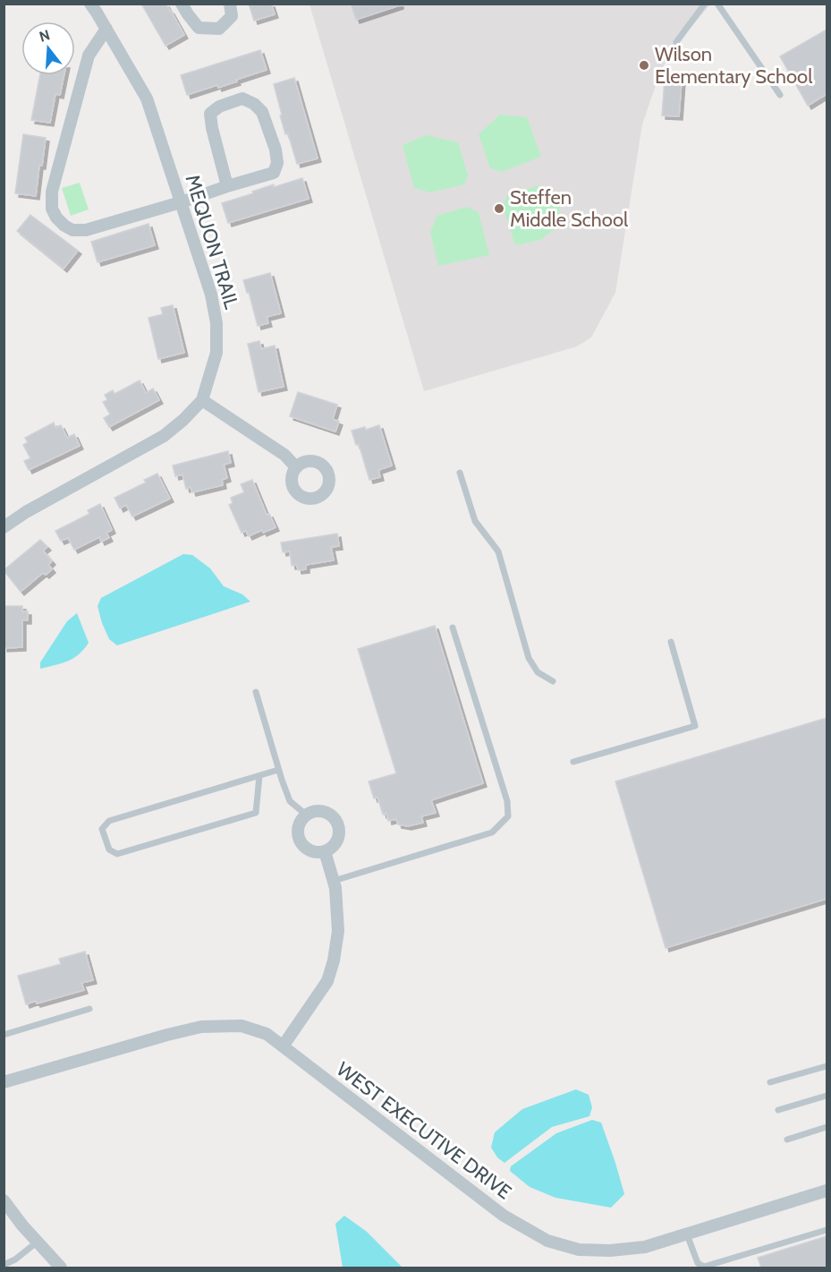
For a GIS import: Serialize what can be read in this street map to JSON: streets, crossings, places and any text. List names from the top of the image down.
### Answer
{
  "streets": {
    "street": ["MEQUON TRAIL", "WEST EXECUTIVE DRIVE"]
  },
  "places": ["Wilson Elementary School", "Steffen Middle School"],
  "north": "top"
}
